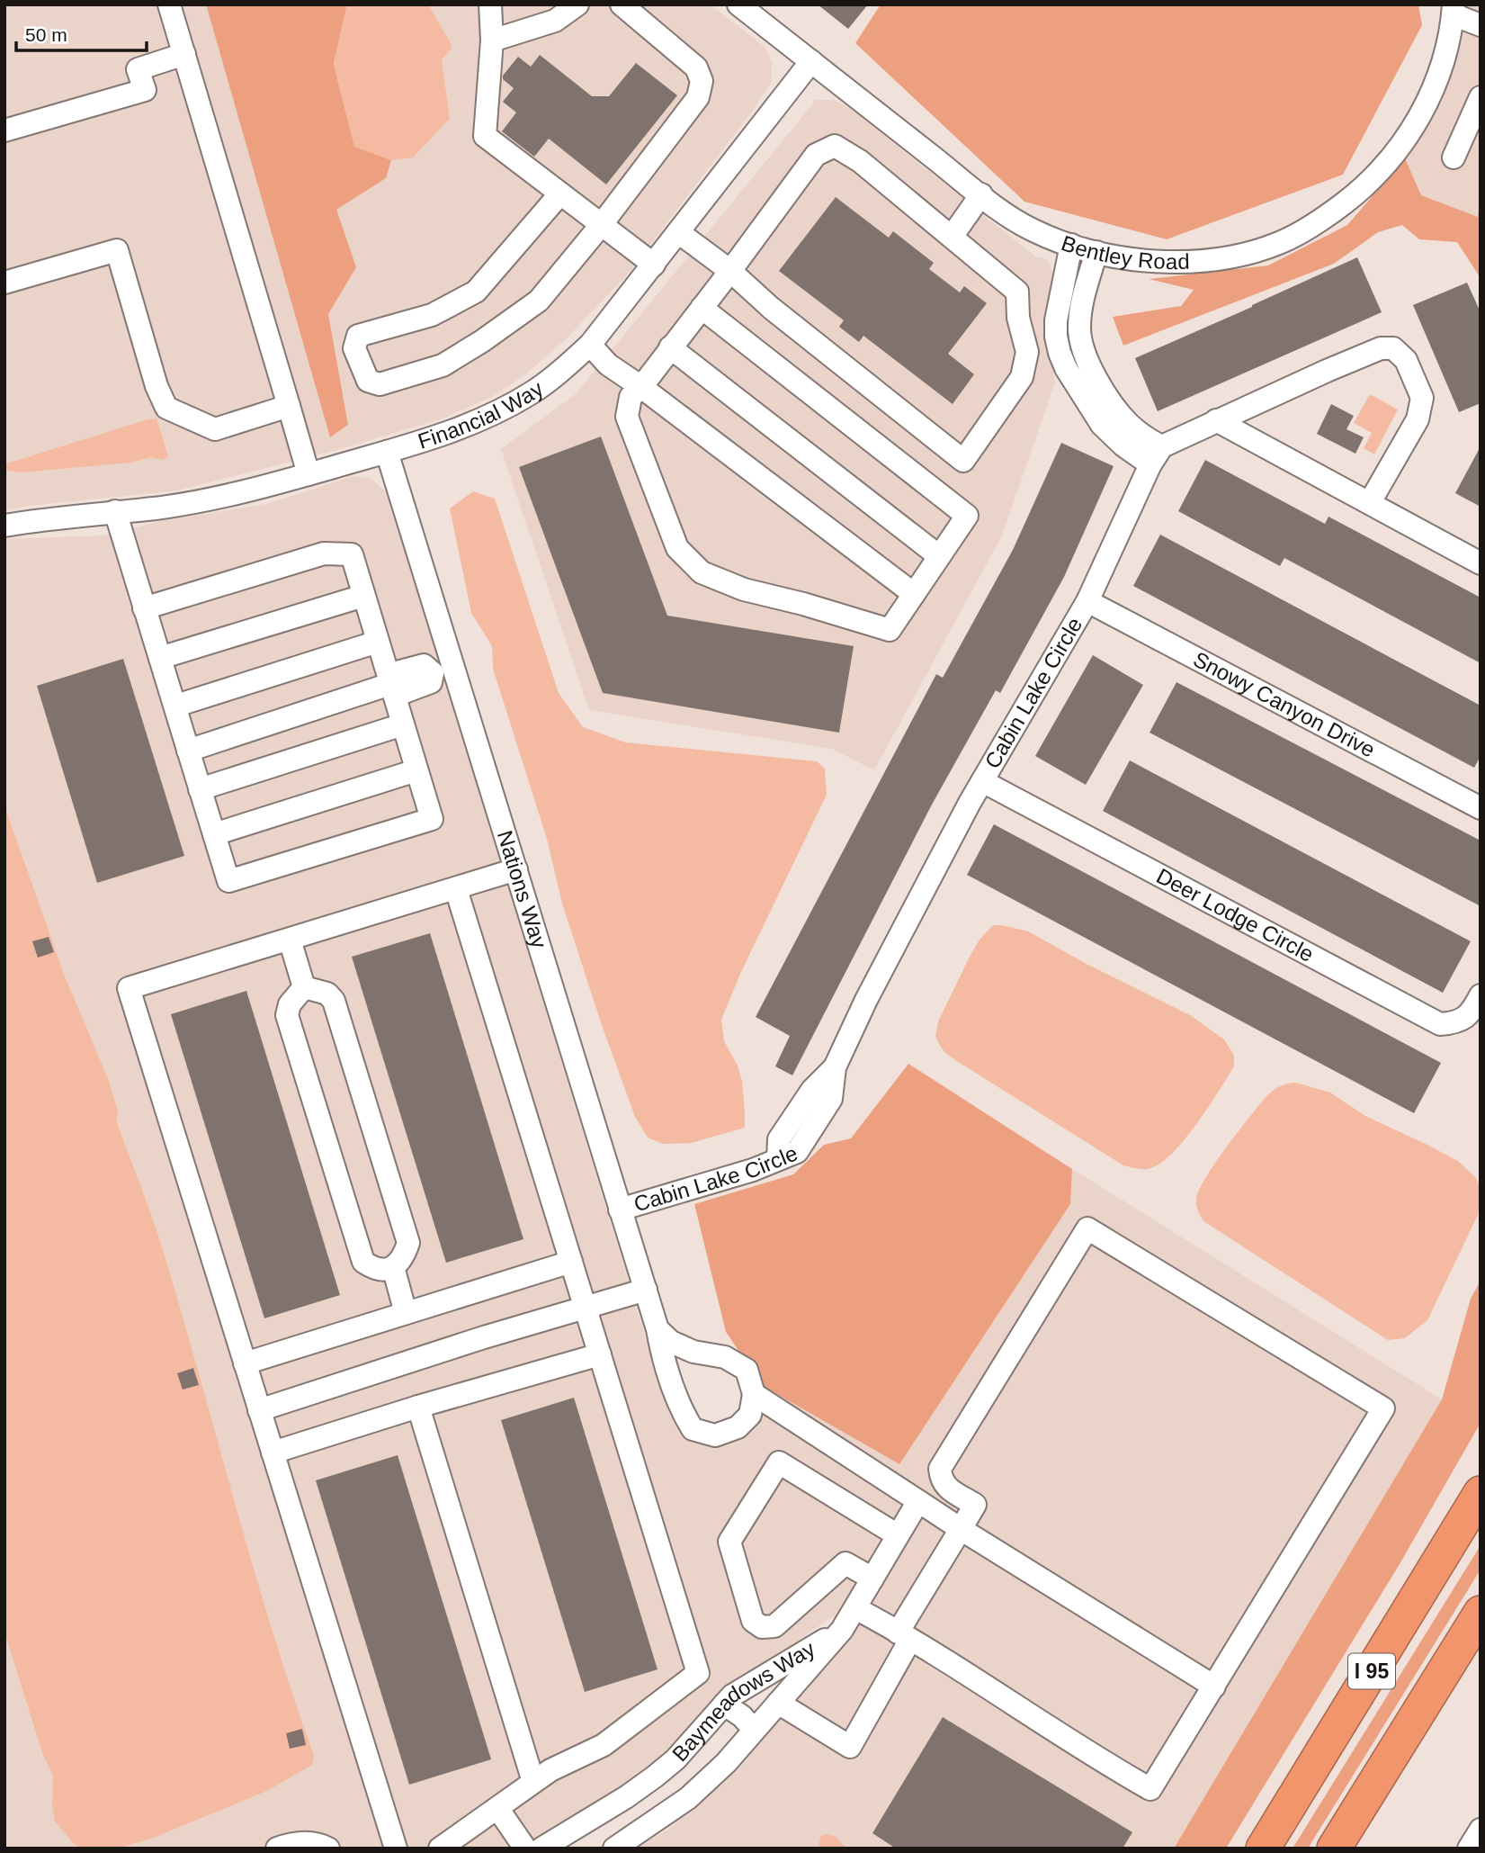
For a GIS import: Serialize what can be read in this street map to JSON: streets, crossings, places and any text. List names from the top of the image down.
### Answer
{
  "streets": {
    "highway": ["I 95"],
    "street": [
      "Bentley Road",
      "Financial Way",
      "Cabin Lake Circle",
      "Snowy Canyon Drive",
      "Nations Way",
      "Deer Lodge Circle",
      "Baymeadows Way"
    ]
  },
  "crossings": [
    ["Bentley Road", "Financial Way"],
    ["Financial Way", "Nations Way"],
    ["Cabin Lake Circle", "Snowy Canyon Drive"],
    ["Cabin Lake Circle", "Nations Way"],
    ["Cabin Lake Circle", "Deer Lodge Circle"]
  ],
  "scale_bar": "50 m"
}
